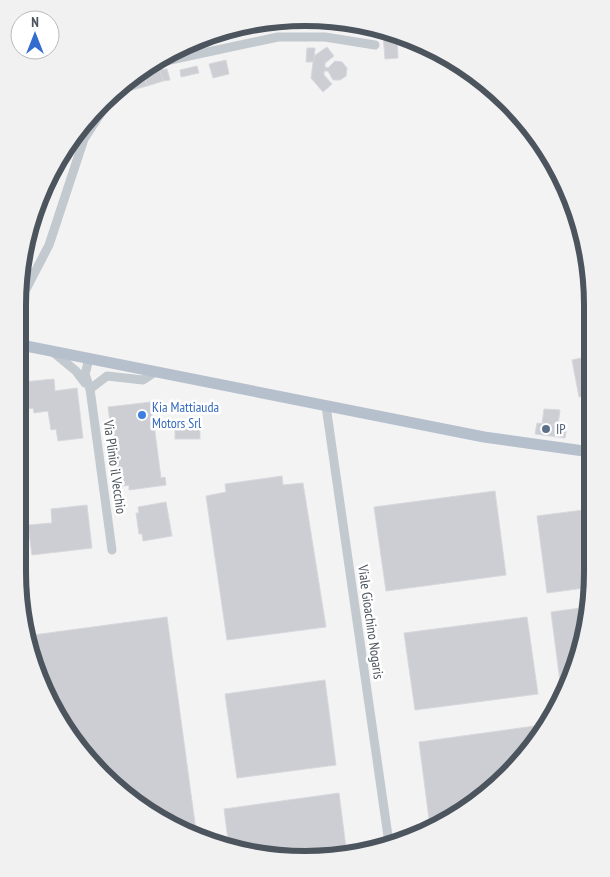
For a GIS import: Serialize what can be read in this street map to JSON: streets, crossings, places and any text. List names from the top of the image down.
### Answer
{
  "streets": {
    "street": ["Via Plinio il Vecchio", "Viale Gioachino Nogaris"]
  },
  "places": ["Kia Mattiauda Motors Srl", "IP"],
  "north": "top"
}
